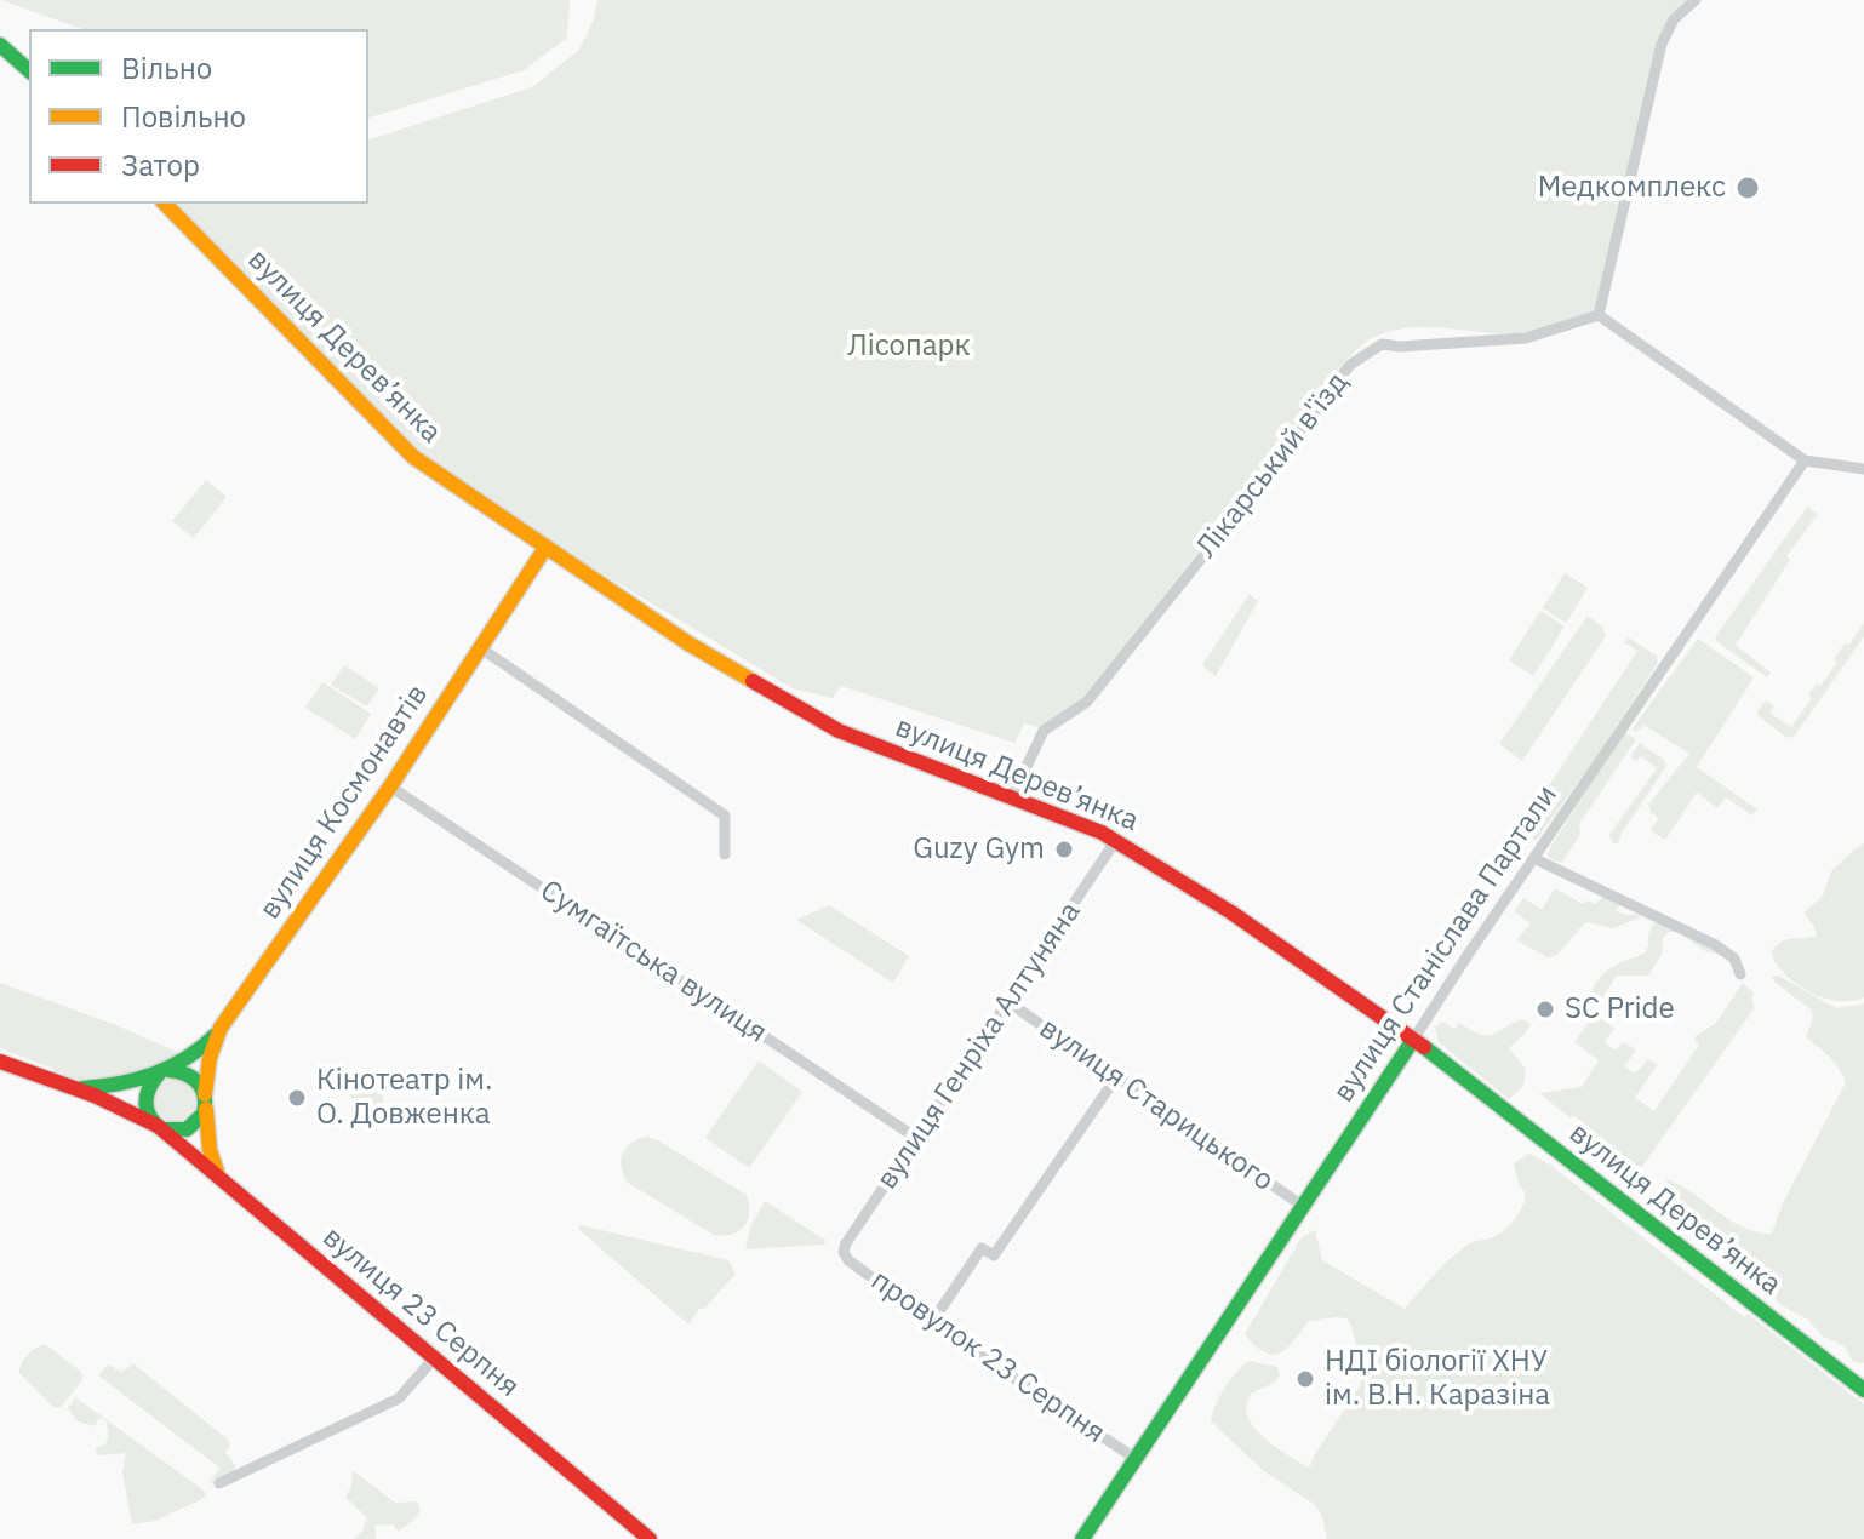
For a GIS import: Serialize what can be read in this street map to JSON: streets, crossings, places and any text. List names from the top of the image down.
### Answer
{
  "streets": {
    "street": [
      "вулиця Дерев’янка",
      "Лікарський в'їзд",
      "вулиця Космонавтів",
      "вулиця Станіслава Партали",
      "Сумгаїтська вулиця",
      "вулиця Генріха Алтуняна",
      "вулиця Старицького",
      "вулиця 23 Серпня",
      "провулок 23 Серпня"
    ]
  },
  "crossings": [
    ["вулиця Дерев’янка", "Лікарський в'їзд"],
    ["вулиця Дерев’янка", "вулиця Космонавтів"],
    ["вулиця Дерев’янка", "вулиця Станіслава Партали"],
    ["вулиця Дерев’янка", "вулиця Генріха Алтуняна"],
    ["вулиця Космонавтів", "Сумгаїтська вулиця"],
    ["вулиця Космонавтів", "вулиця 23 Серпня"],
    ["вулиця Станіслава Партали", "вулиця Старицького"],
    ["вулиця Станіслава Партали", "провулок 23 Серпня"],
    ["Сумгаїтська вулиця", "вулиця Генріха Алтуняна"],
    ["вулиця Генріха Алтуняна", "вулиця Старицького"],
    ["вулиця Генріха Алтуняна", "провулок 23 Серпня"]
  ],
  "parks": ["Лісопарк"],
  "places": [
    "Медкомплекс",
    "Guzy Gym",
    "SC Pride",
    "Кінотеатр ім. О. Довженка",
    "НДІ біології ХНУ ім. В.Н. Каразіна"
  ],
  "legend": ["Вільно", "Повільно", "Затор"]
}
